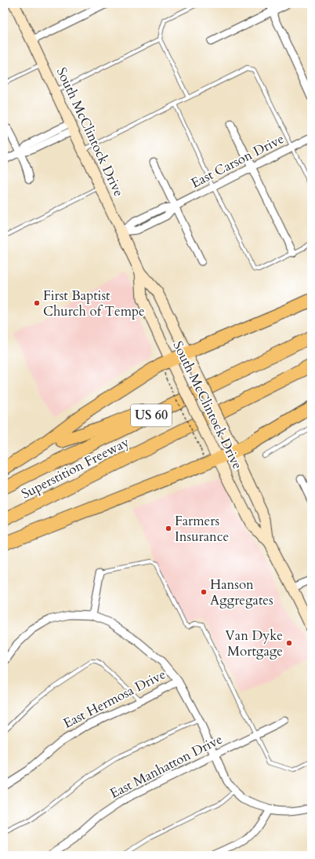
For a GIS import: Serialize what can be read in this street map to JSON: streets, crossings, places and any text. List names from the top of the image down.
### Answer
{
  "streets": {
    "highway": ["US 60", "Superstition Freeway"],
    "main road": ["South McClintock Drive"],
    "street": ["East Carson Drive", "East Hermosa Drive", "East Manhatton Drive"]
  },
  "crossings": [
    ["South McClintock Drive", "East Carson Drive"]
  ],
  "places": [
    "First Baptist Church of Tempe",
    "Farmers Insurance",
    "Hanson Aggregates",
    "Van Dyke Mortgage"
  ]
}
